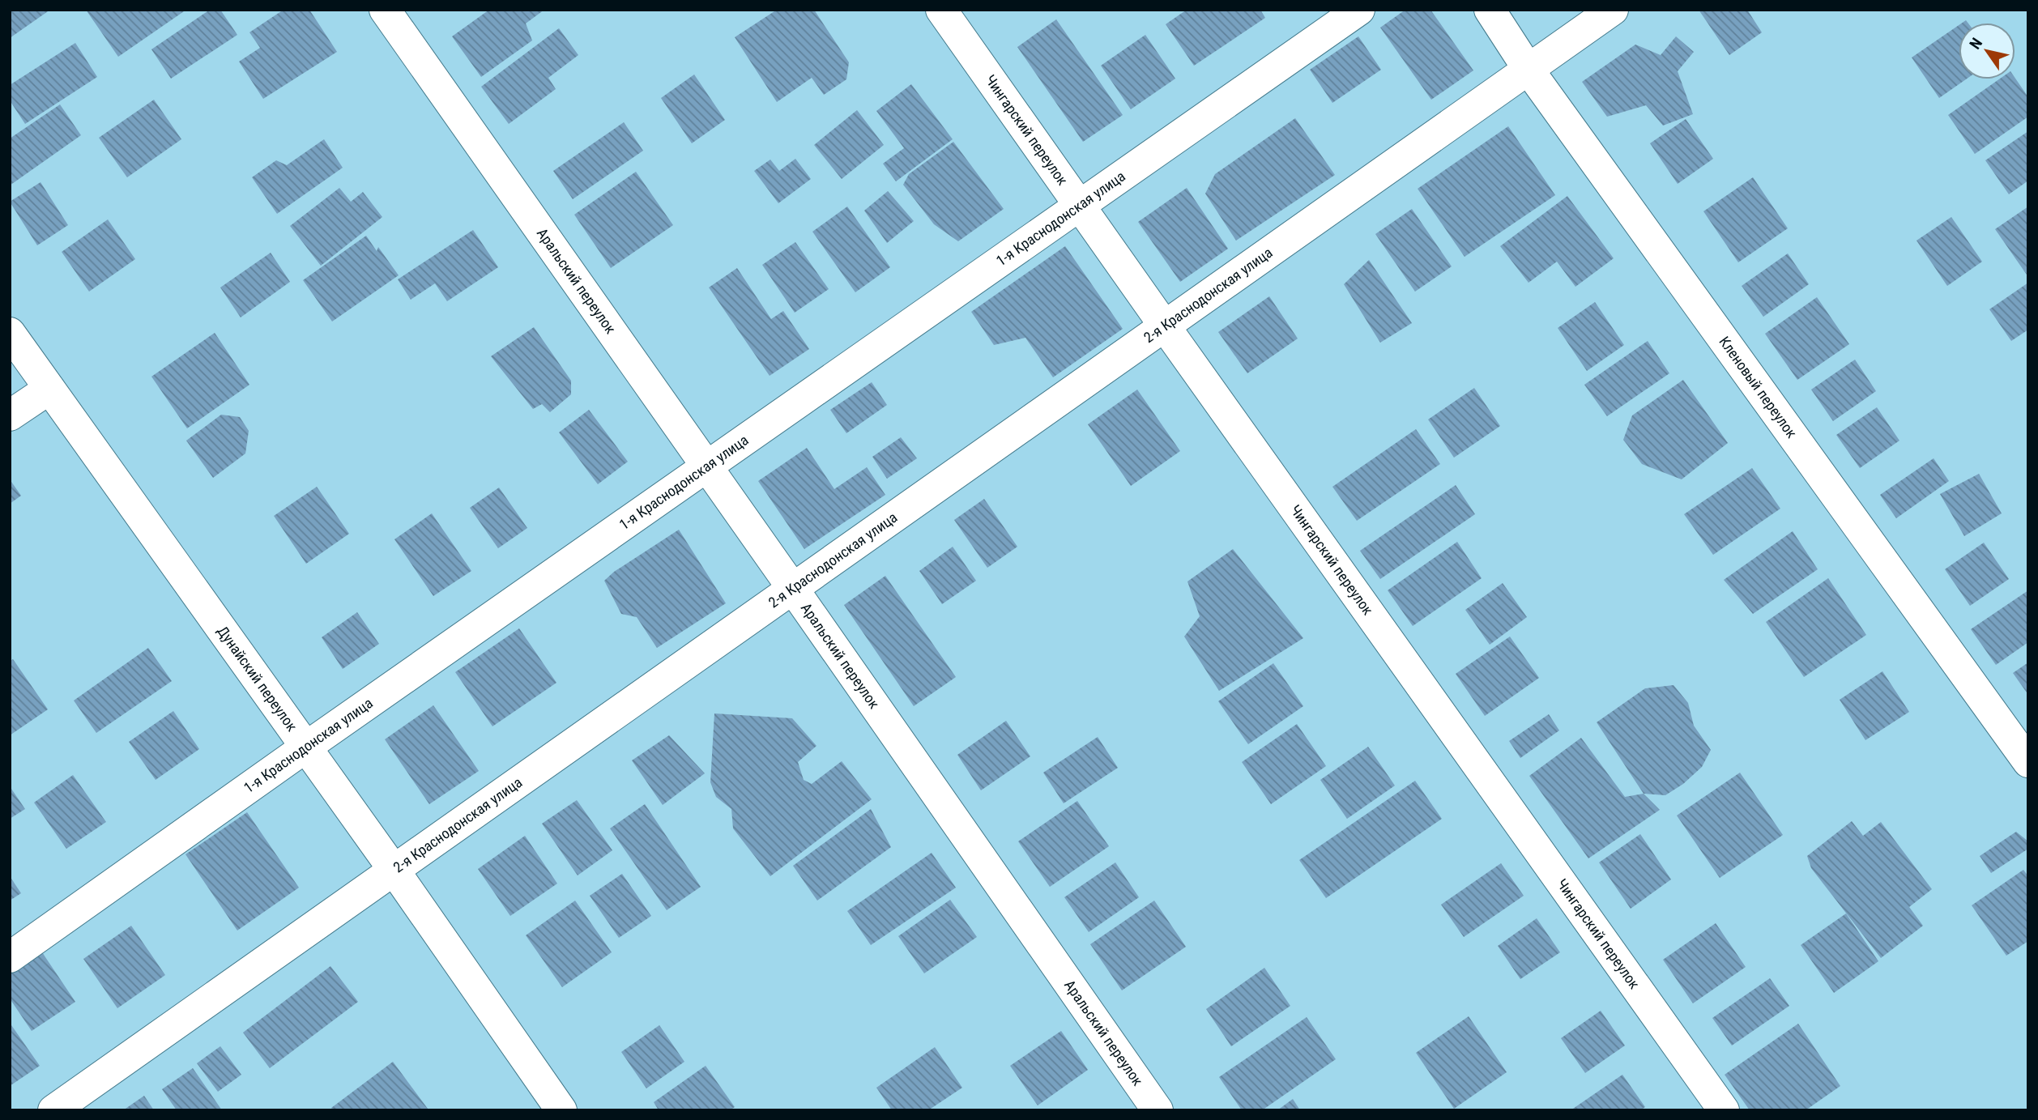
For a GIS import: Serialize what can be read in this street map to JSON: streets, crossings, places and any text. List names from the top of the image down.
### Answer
{
  "streets": {
    "street": [
      "Чингарский переулок",
      "1-я Краснодонская улица",
      "Аральский переулок",
      "2-я Краснодонская улица",
      "Кленовый переулок",
      "Дунайский переулок"
    ]
  },
  "crossings": [
    ["Чингарский переулок", "1-я Краснодонская улица"],
    ["Чингарский переулок", "2-я Краснодонская улица"],
    ["1-я Краснодонская улица", "Аральский переулок"],
    ["1-я Краснодонская улица", "Дунайский переулок"],
    ["Аральский переулок", "2-я Краснодонская улица"],
    ["2-я Краснодонская улица", "Кленовый переулок"],
    ["2-я Краснодонская улица", "Дунайский переулок"]
  ],
  "north": "top left"
}
